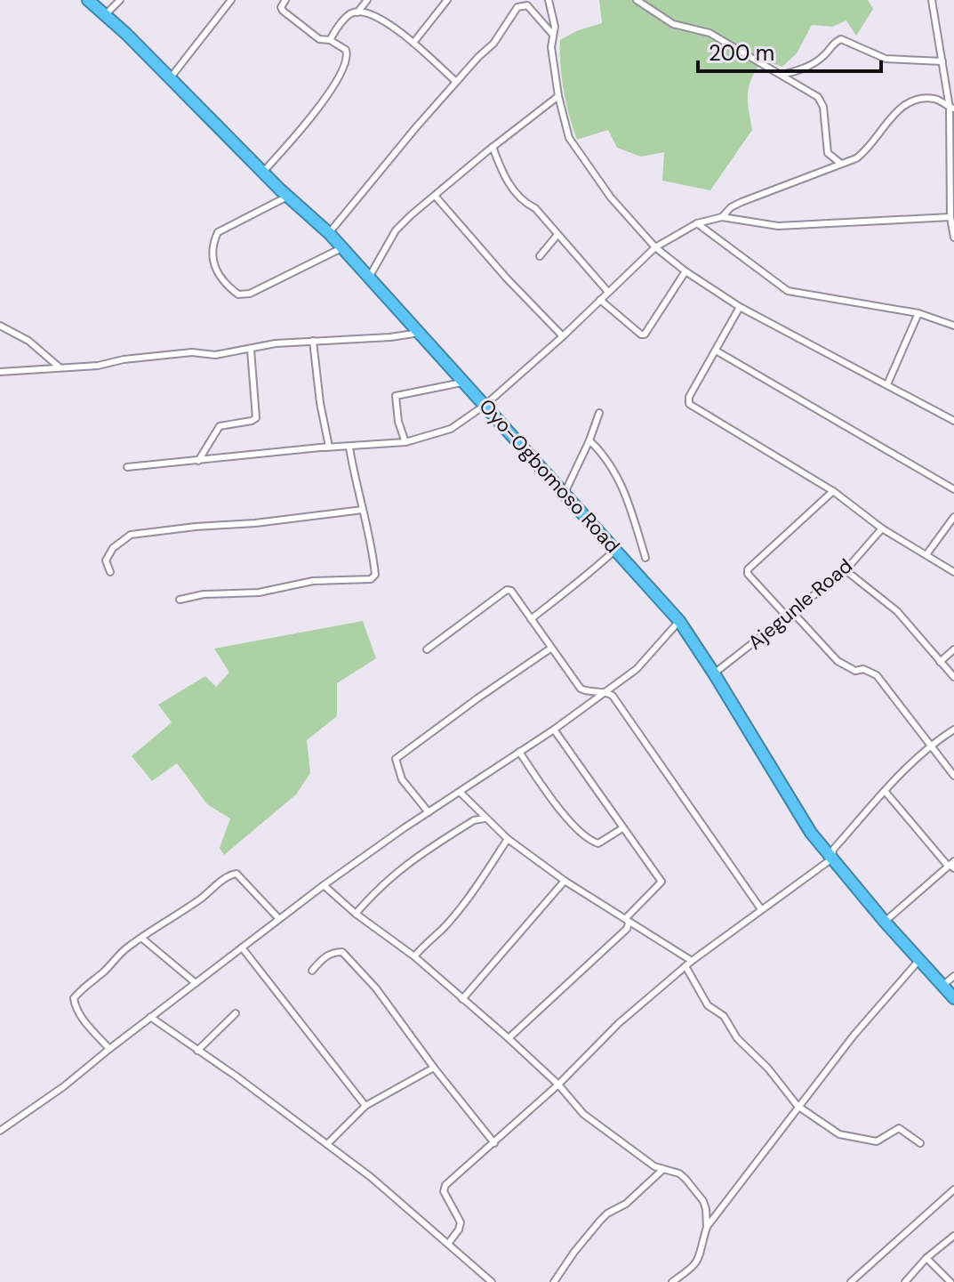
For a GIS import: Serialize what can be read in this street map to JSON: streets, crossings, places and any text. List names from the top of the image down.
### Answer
{
  "streets": {
    "highway": ["Oyo-Ogbomoso Road"],
    "street": ["Ajegunle Road"]
  },
  "crossings": [
    ["Oyo-Ogbomoso Road", "Ajegunle Road"]
  ],
  "scale_bar": "200 m"
}
